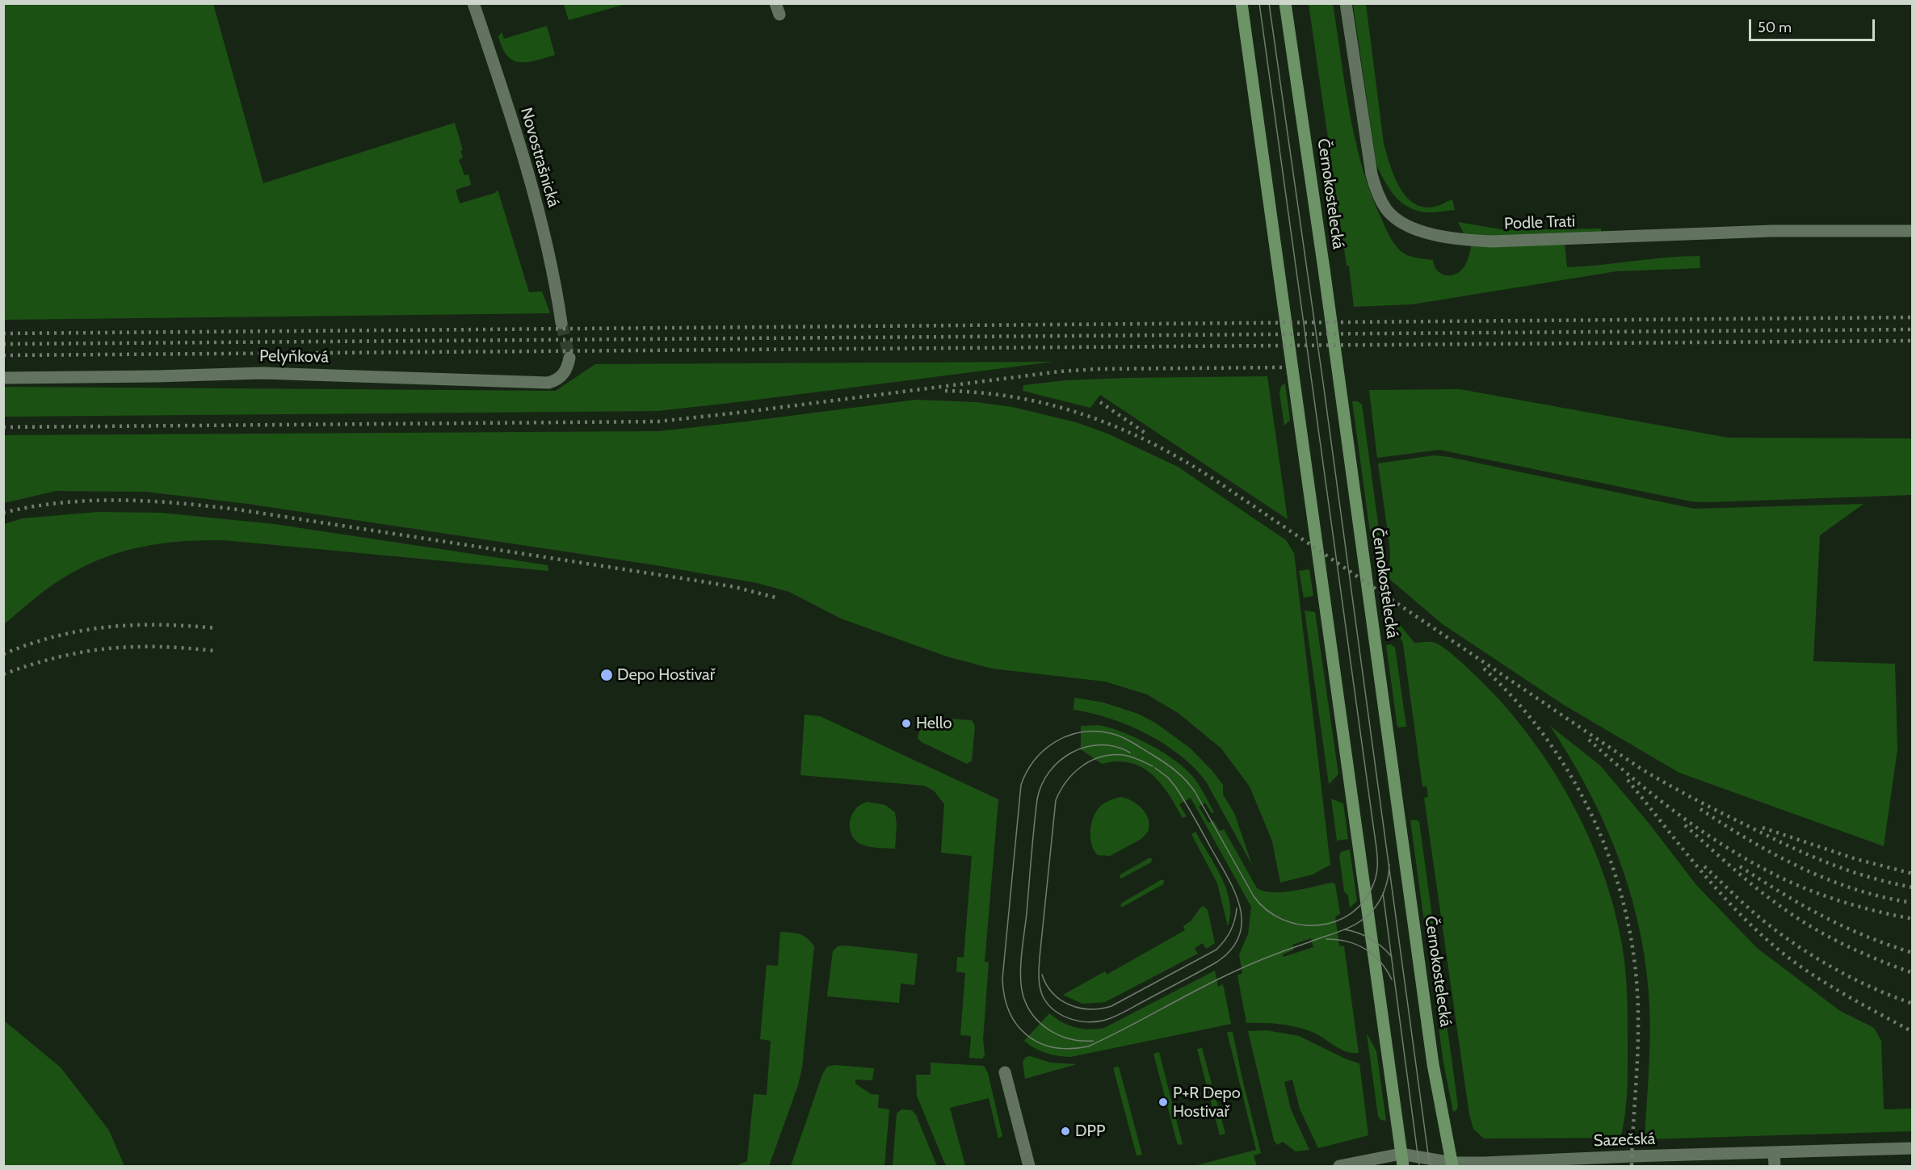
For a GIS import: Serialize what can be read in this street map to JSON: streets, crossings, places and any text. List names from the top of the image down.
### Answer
{
  "streets": {
    "main road": ["Černokostelecká"],
    "street": [
      "Novostrašnická",
      "Podle Trati",
      "Pelyňková",
      "Sazečská"
    ]
  },
  "crossings": [
    ["Černokostelecká", "Sazečská"]
  ],
  "places": [
    "Depo Hostivař",
    "Hello",
    "P+R Depo Hostivař",
    "DPP"
  ],
  "scale_bar": "50 m"
}
